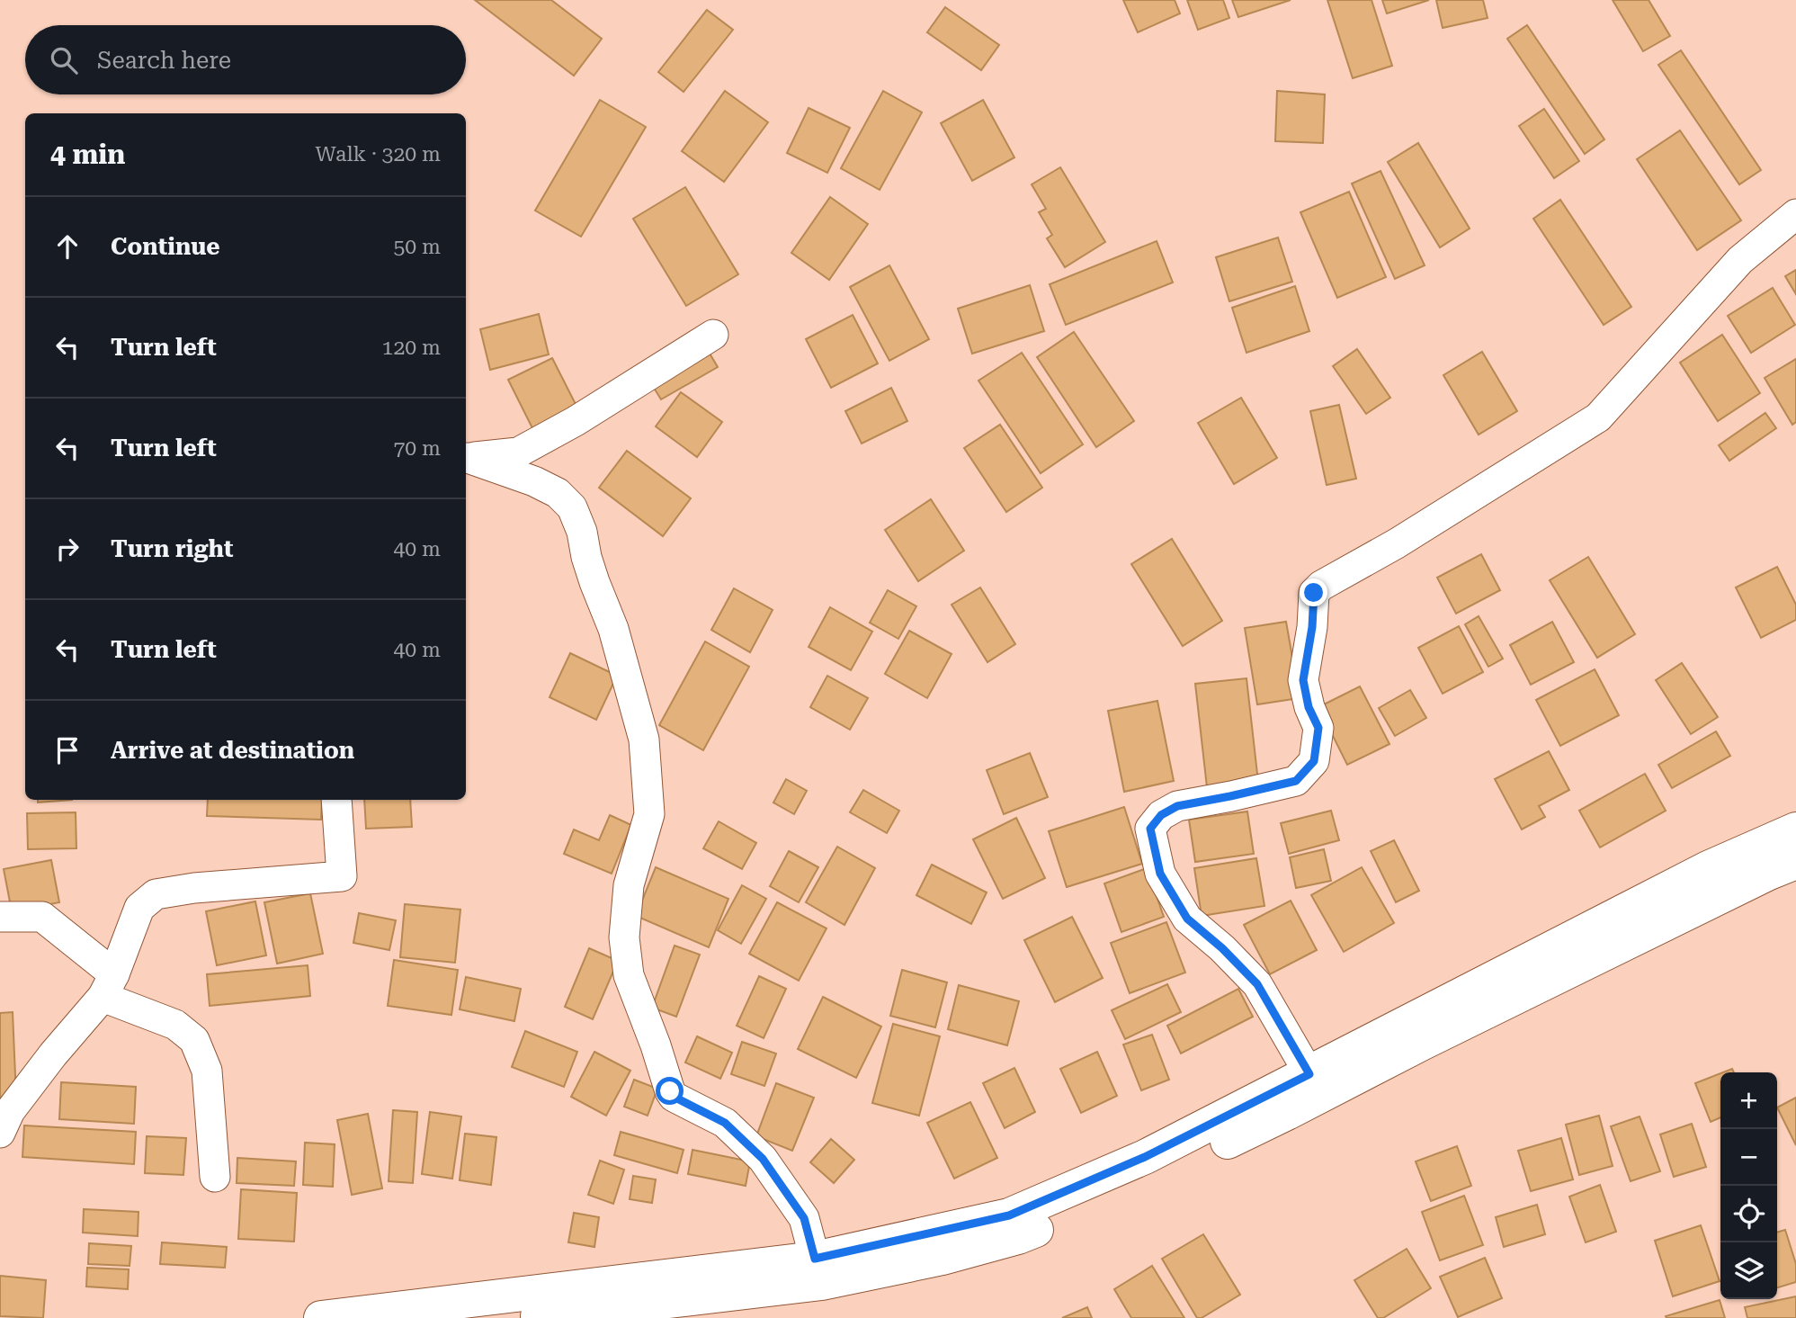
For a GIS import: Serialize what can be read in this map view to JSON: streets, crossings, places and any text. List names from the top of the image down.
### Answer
{
  "page": {
    "search": "Search here",
    "heading": ["4 min", "Walk · 320 m"],
    "list": [
      ["Continue", "50 m"],
      ["Turn left", "120 m"],
      ["Turn left", "70 m"],
      ["Turn right", "40 m"],
      ["Turn left", "40 m"],
      "Arrive at destination"
    ],
    "map_buttons": ["+", "−"]
  }
}
